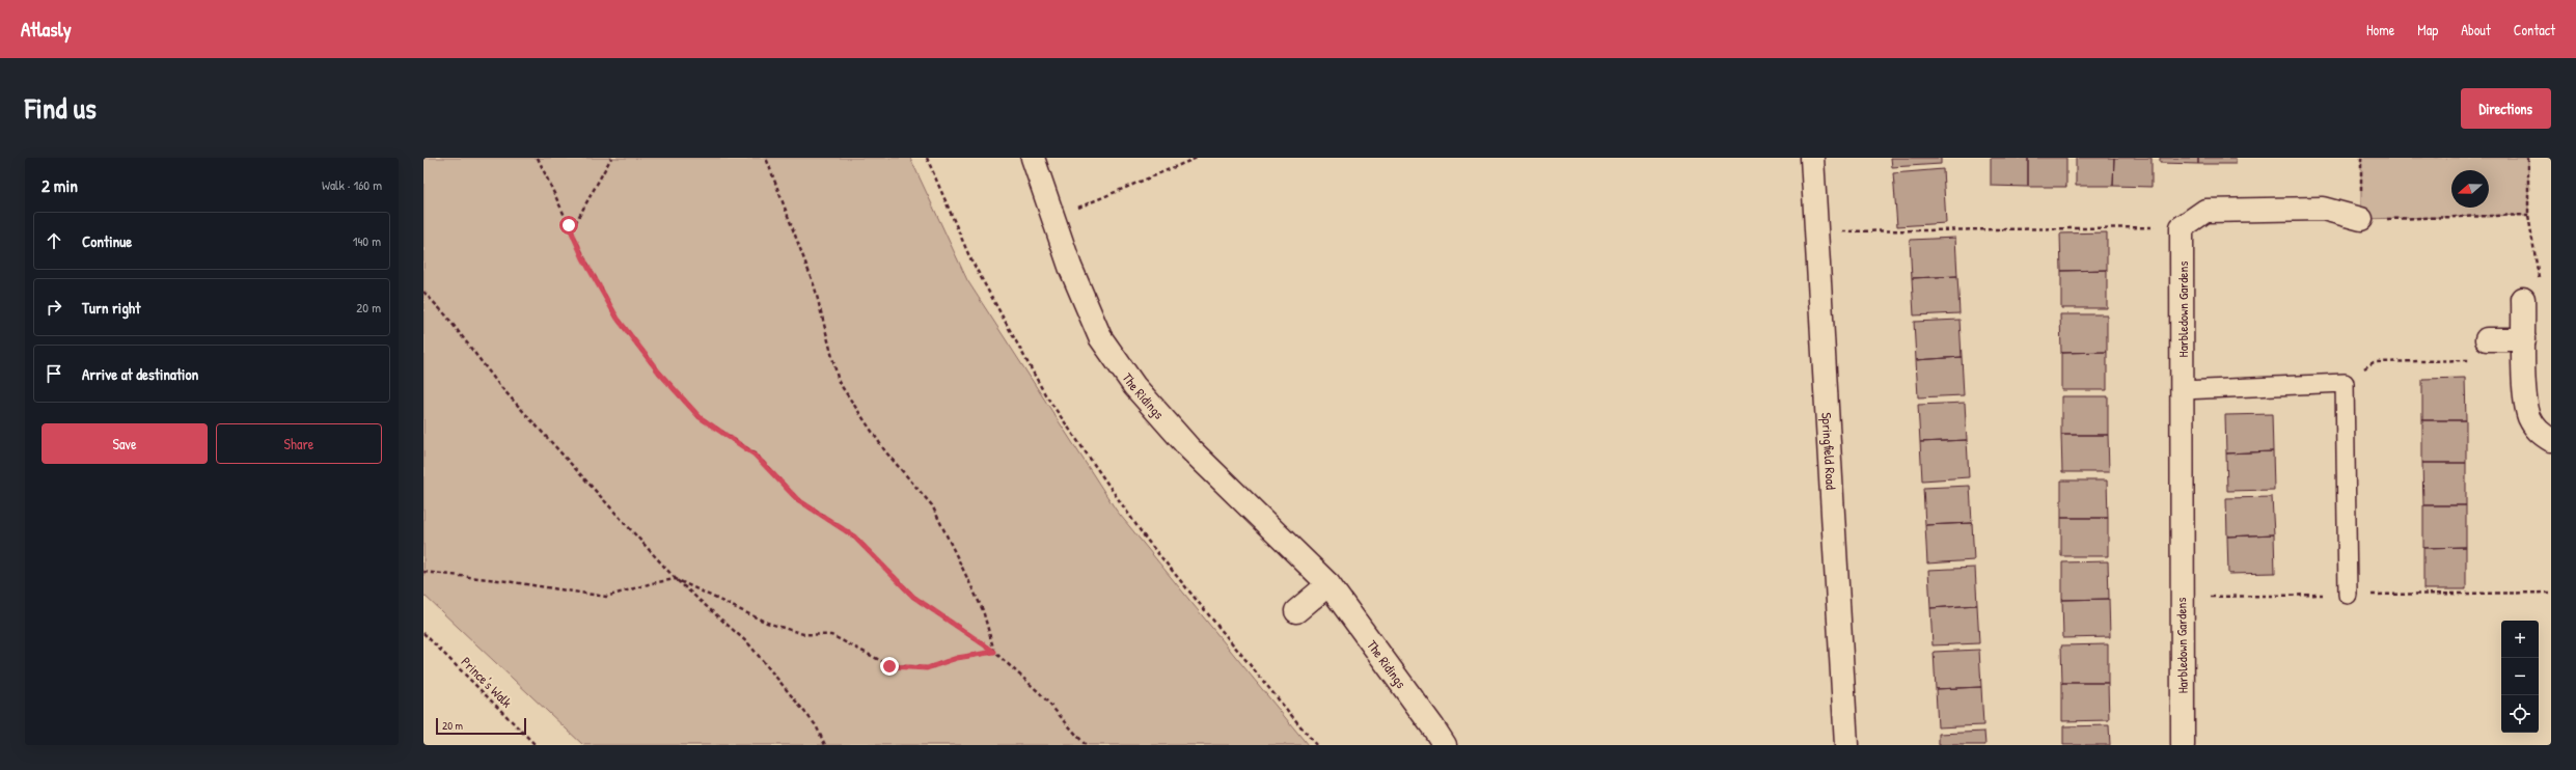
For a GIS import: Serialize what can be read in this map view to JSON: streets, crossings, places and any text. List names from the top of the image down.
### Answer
{
  "streets": {
    "street": ["Harbledown Gardens", "The Ridings", "Springfield Road"],
    "path": ["Prince's Walk"]
  },
  "scale_bar": "20 m",
  "north": "left",
  "page": {
    "header": "Atlasly",
    "nav": [
      "Home",
      "Map",
      "About",
      "Contact"
    ],
    "title": "Find us",
    "buttons": [
      "Directions",
      ["Save", "Share"]
    ],
    "heading": ["2 min", "Walk · 160 m"],
    "list": [
      ["Continue", "140 m"],
      ["Turn right", "20 m"],
      "Arrive at destination"
    ],
    "map_buttons": ["+", "−"],
    "scale": "20 m"
  }
}
